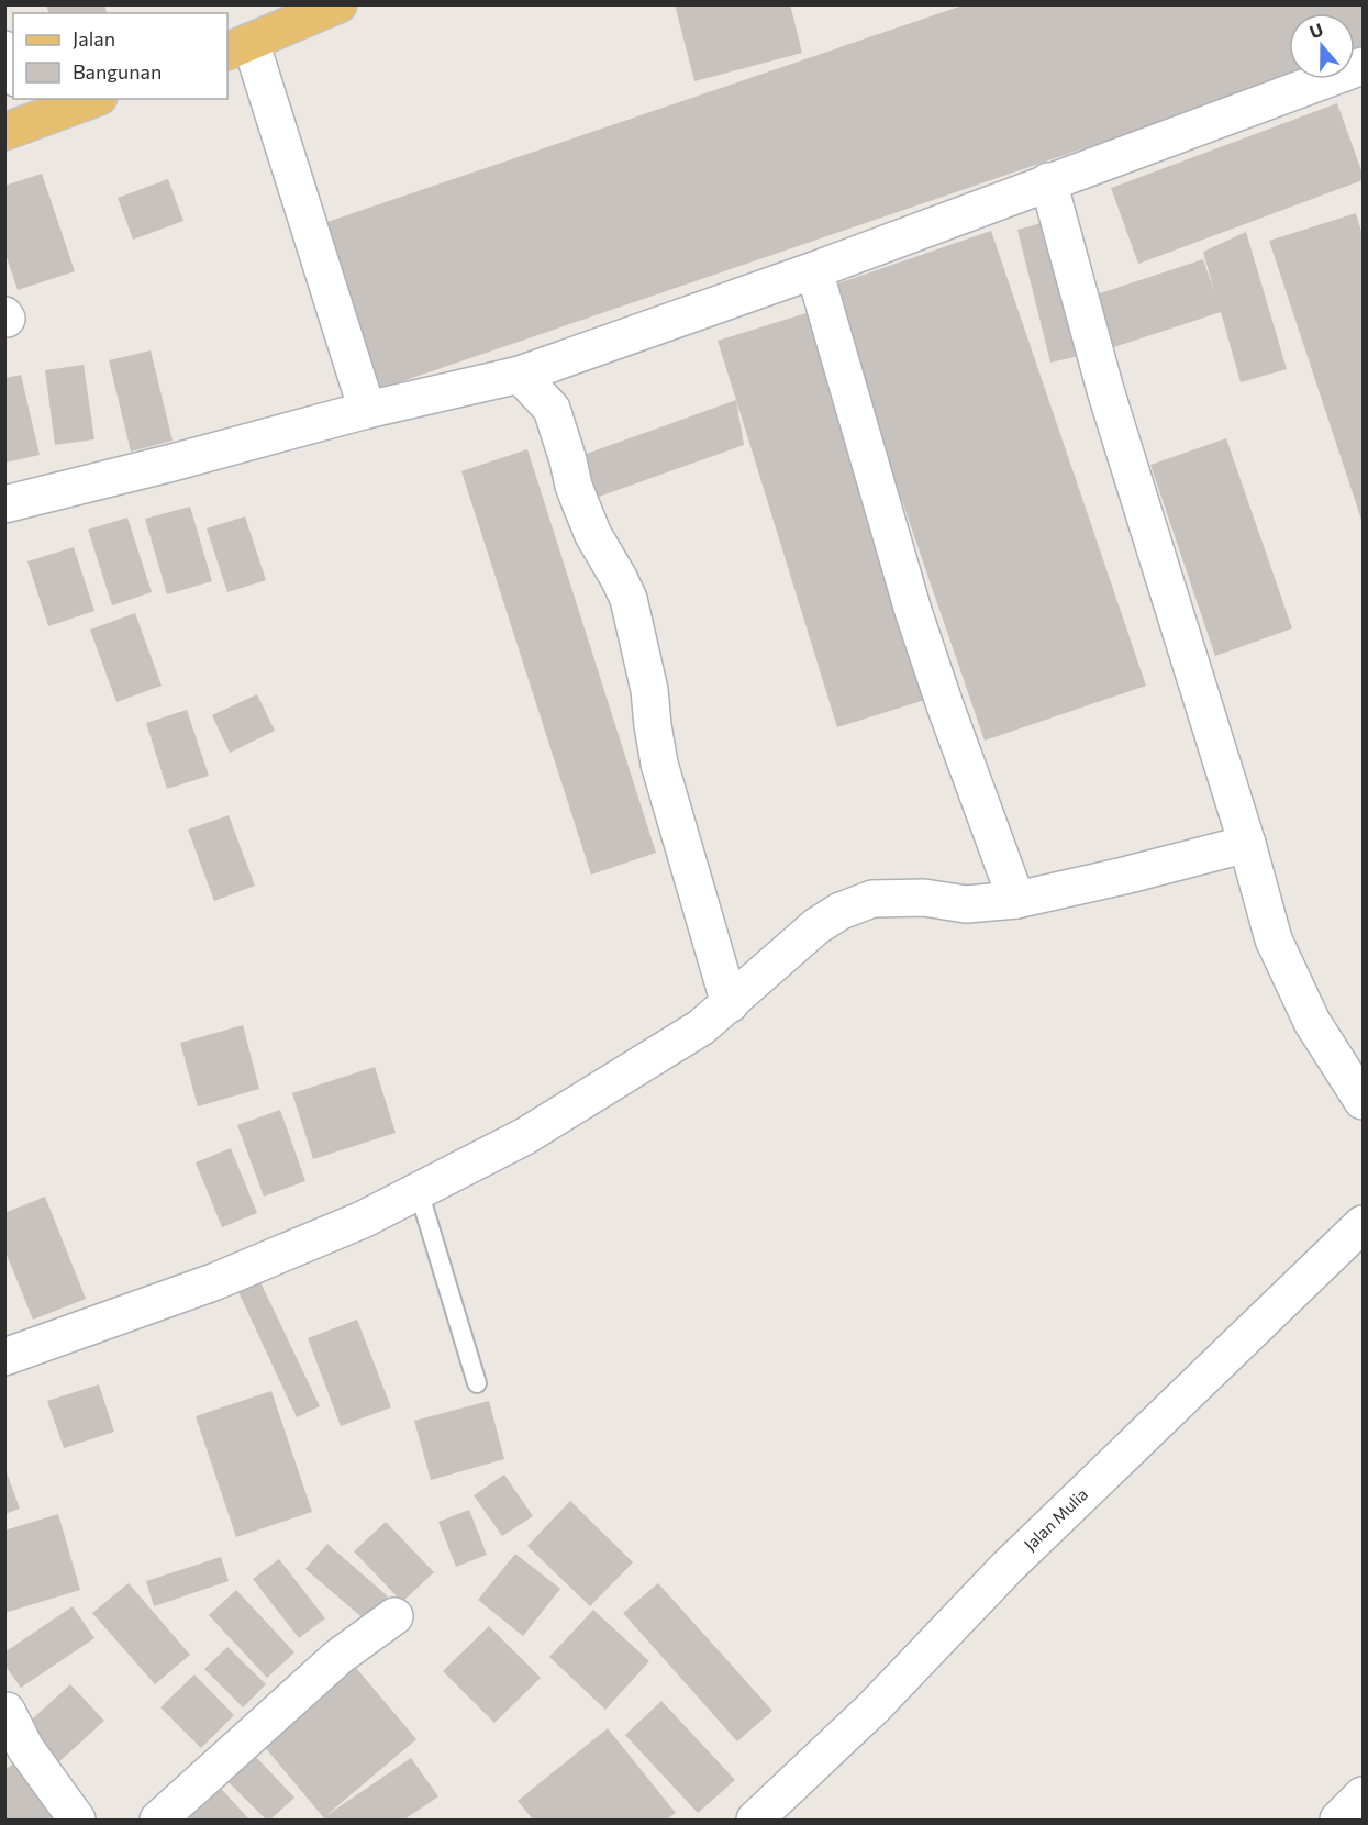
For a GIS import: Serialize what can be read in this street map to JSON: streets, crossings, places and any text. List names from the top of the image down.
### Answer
{
  "streets": {
    "street": ["Jalan Mulia"]
  },
  "legend": ["Jalan", "Bangunan"],
  "north": "top"
}
